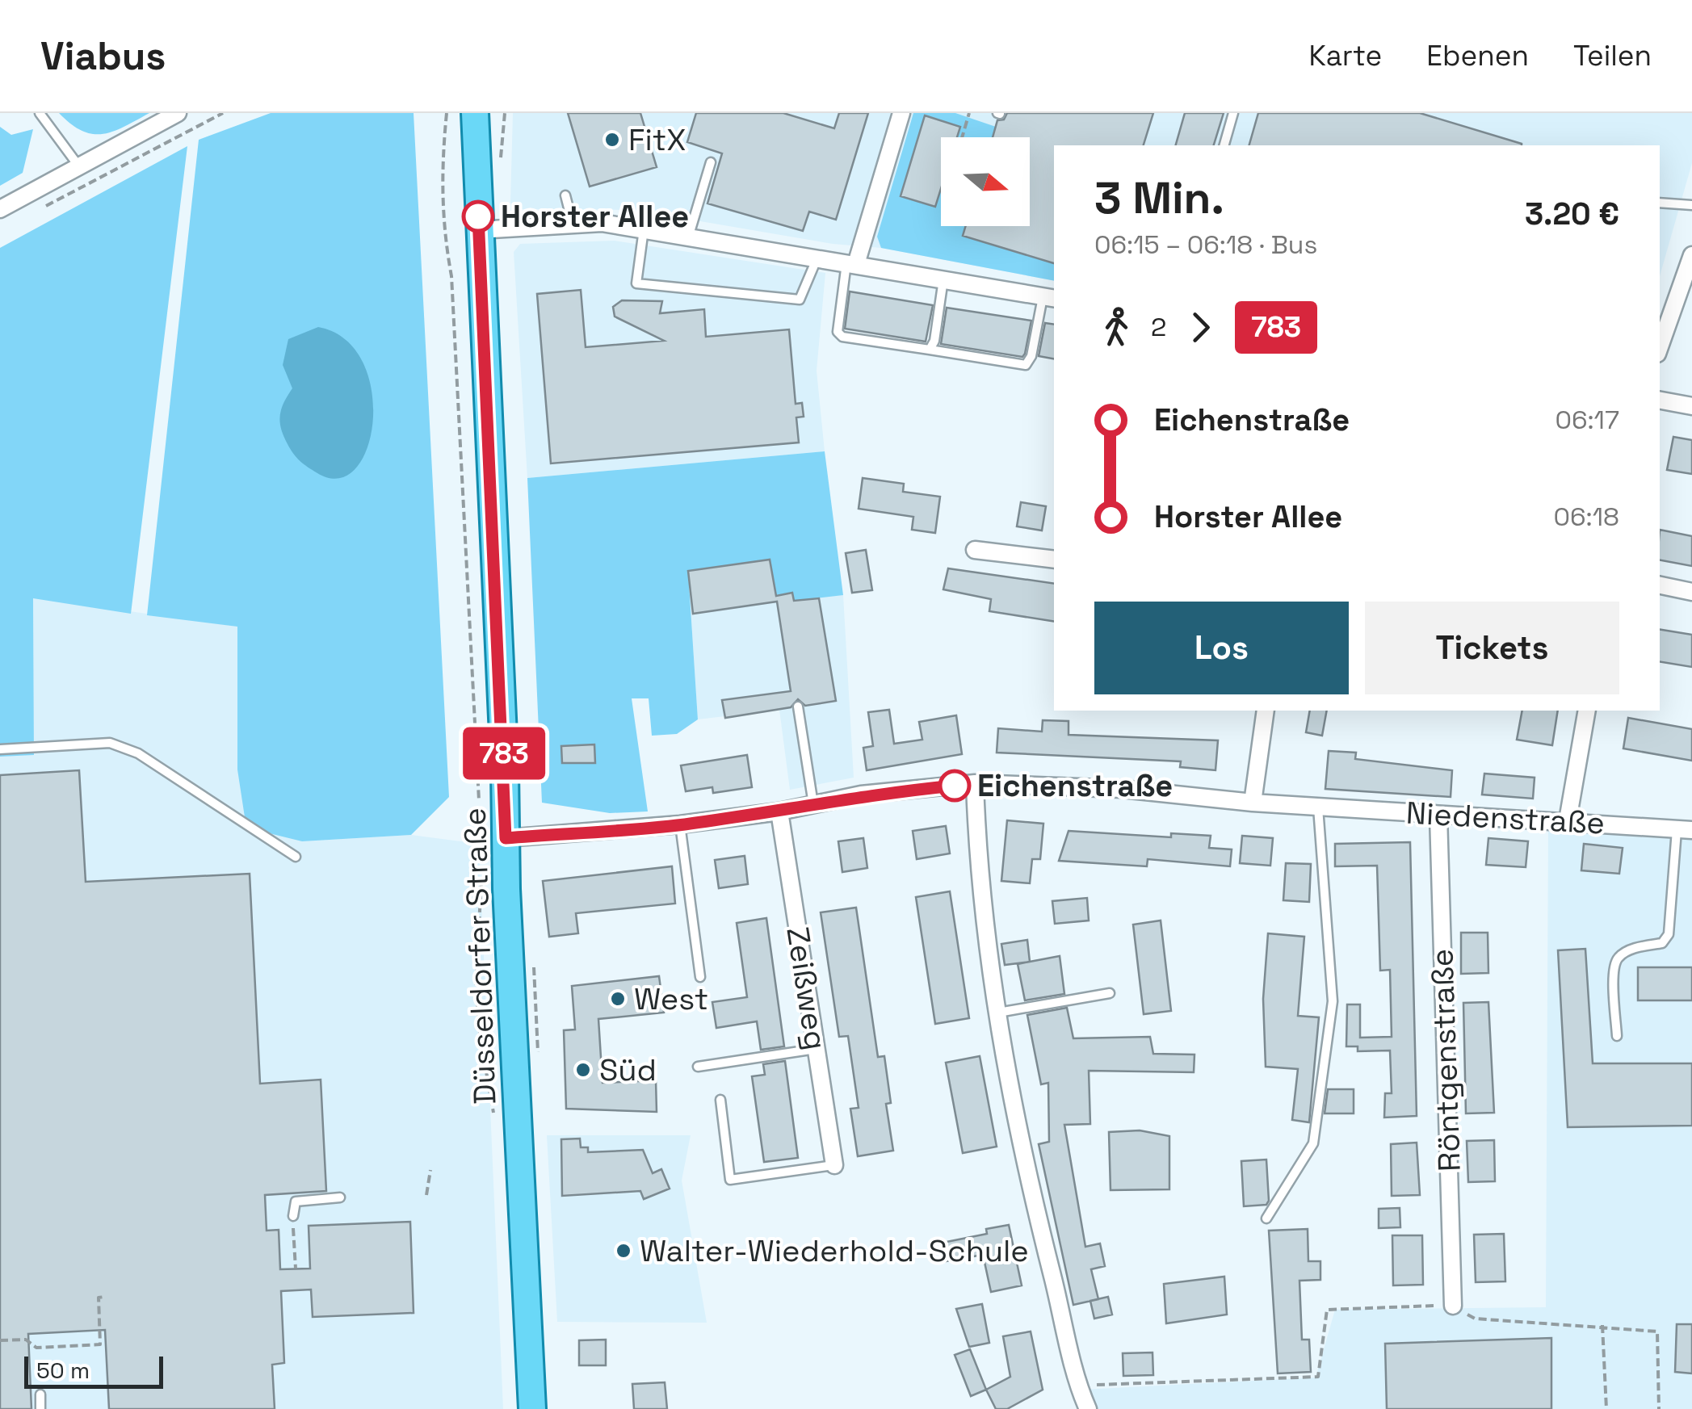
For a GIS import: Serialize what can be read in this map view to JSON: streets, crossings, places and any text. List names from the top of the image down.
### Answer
{
  "streets": {
    "main road": ["Düsseldorfer Straße"],
    "street": ["Niedenstraße", "Zeißweg", "Röntgenstraße"]
  },
  "crossings": [
    ["Niedenstraße", "Düsseldorfer Straße"],
    ["Niedenstraße", "Zeißweg"],
    ["Niedenstraße", "Röntgenstraße"]
  ],
  "places": [
    "FitX",
    "Horster Allee",
    "Eichenstraße",
    "West",
    "Süd",
    "Walter-Wiederhold-Schule"
  ],
  "lines": ["bus line 783"],
  "scale_bar": "50 m",
  "north": "right",
  "page": {
    "header": "Viabus",
    "nav": ["Karte", "Ebenen", "Teilen"],
    "on_map": "783",
    "heading": ["3 Min.", "06:15 – 06:18 · Bus", "3.20 €"],
    "legs": ["2", "783"],
    "list": [
      {
        "name": "Eichenstraße",
        "value": "06:17"
      },
      {
        "name": "Horster Allee",
        "value": "06:18"
      }
    ],
    "buttons": ["Los", "Tickets"],
    "scale": "50 m"
  }
}
